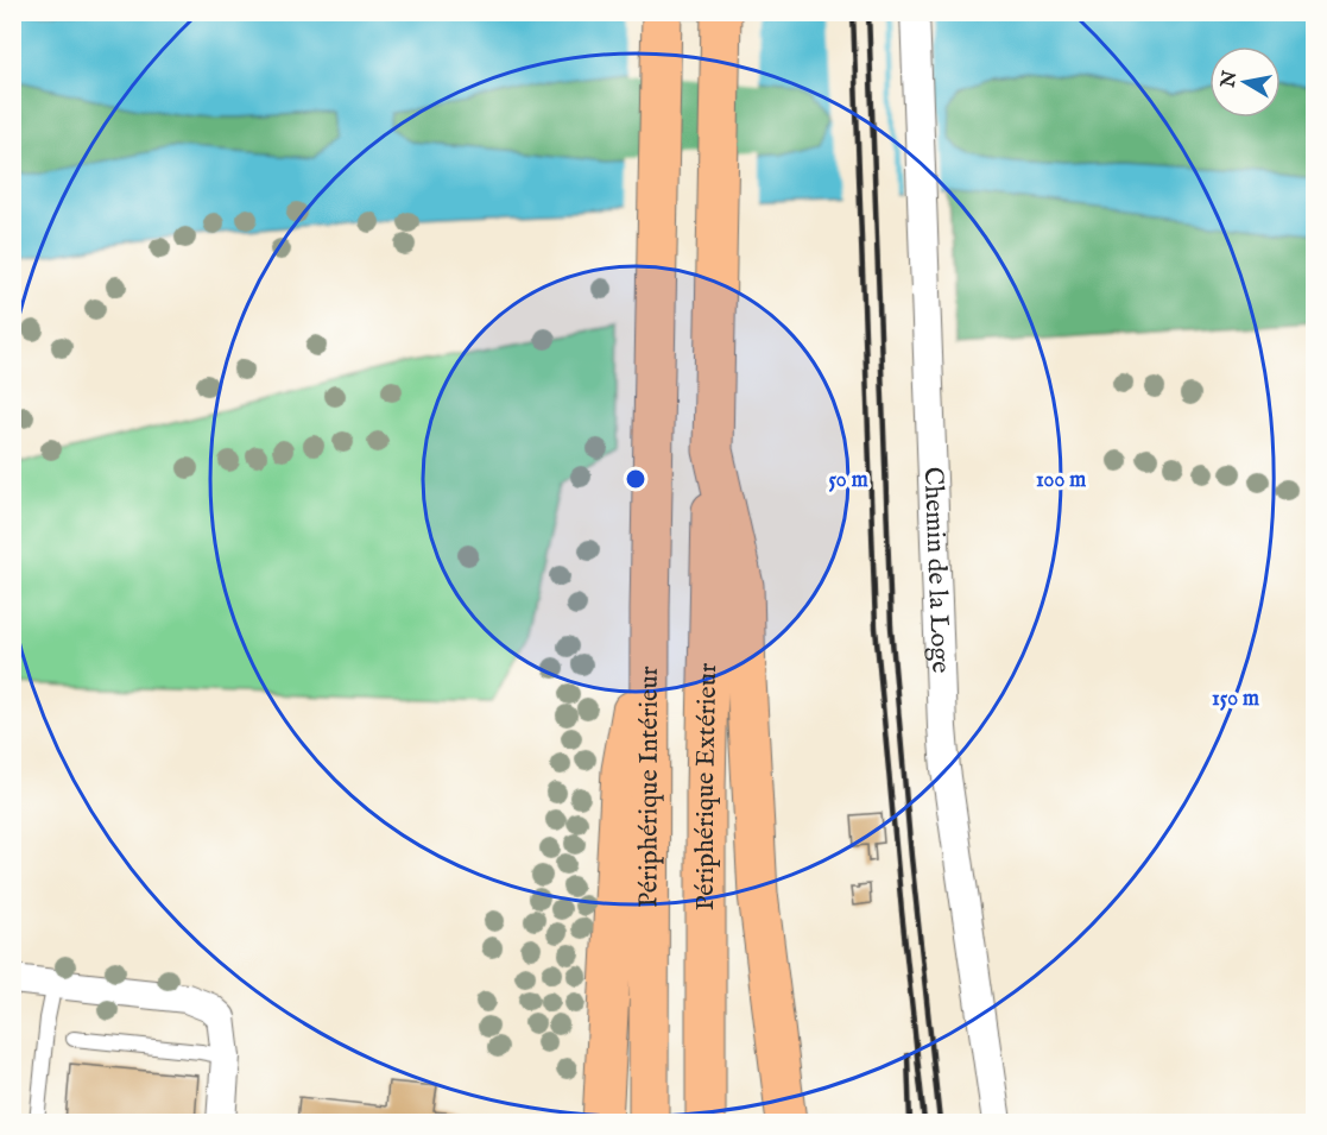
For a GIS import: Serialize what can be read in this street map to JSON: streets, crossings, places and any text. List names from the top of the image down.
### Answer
{
  "streets": {
    "highway": ["Périphérique Intérieur", "Périphérique Extérieur"],
    "street": ["Chemin de la Loge"]
  },
  "north": "left",
  "rings": ["50 m", "100 m", "150 m"]
}
